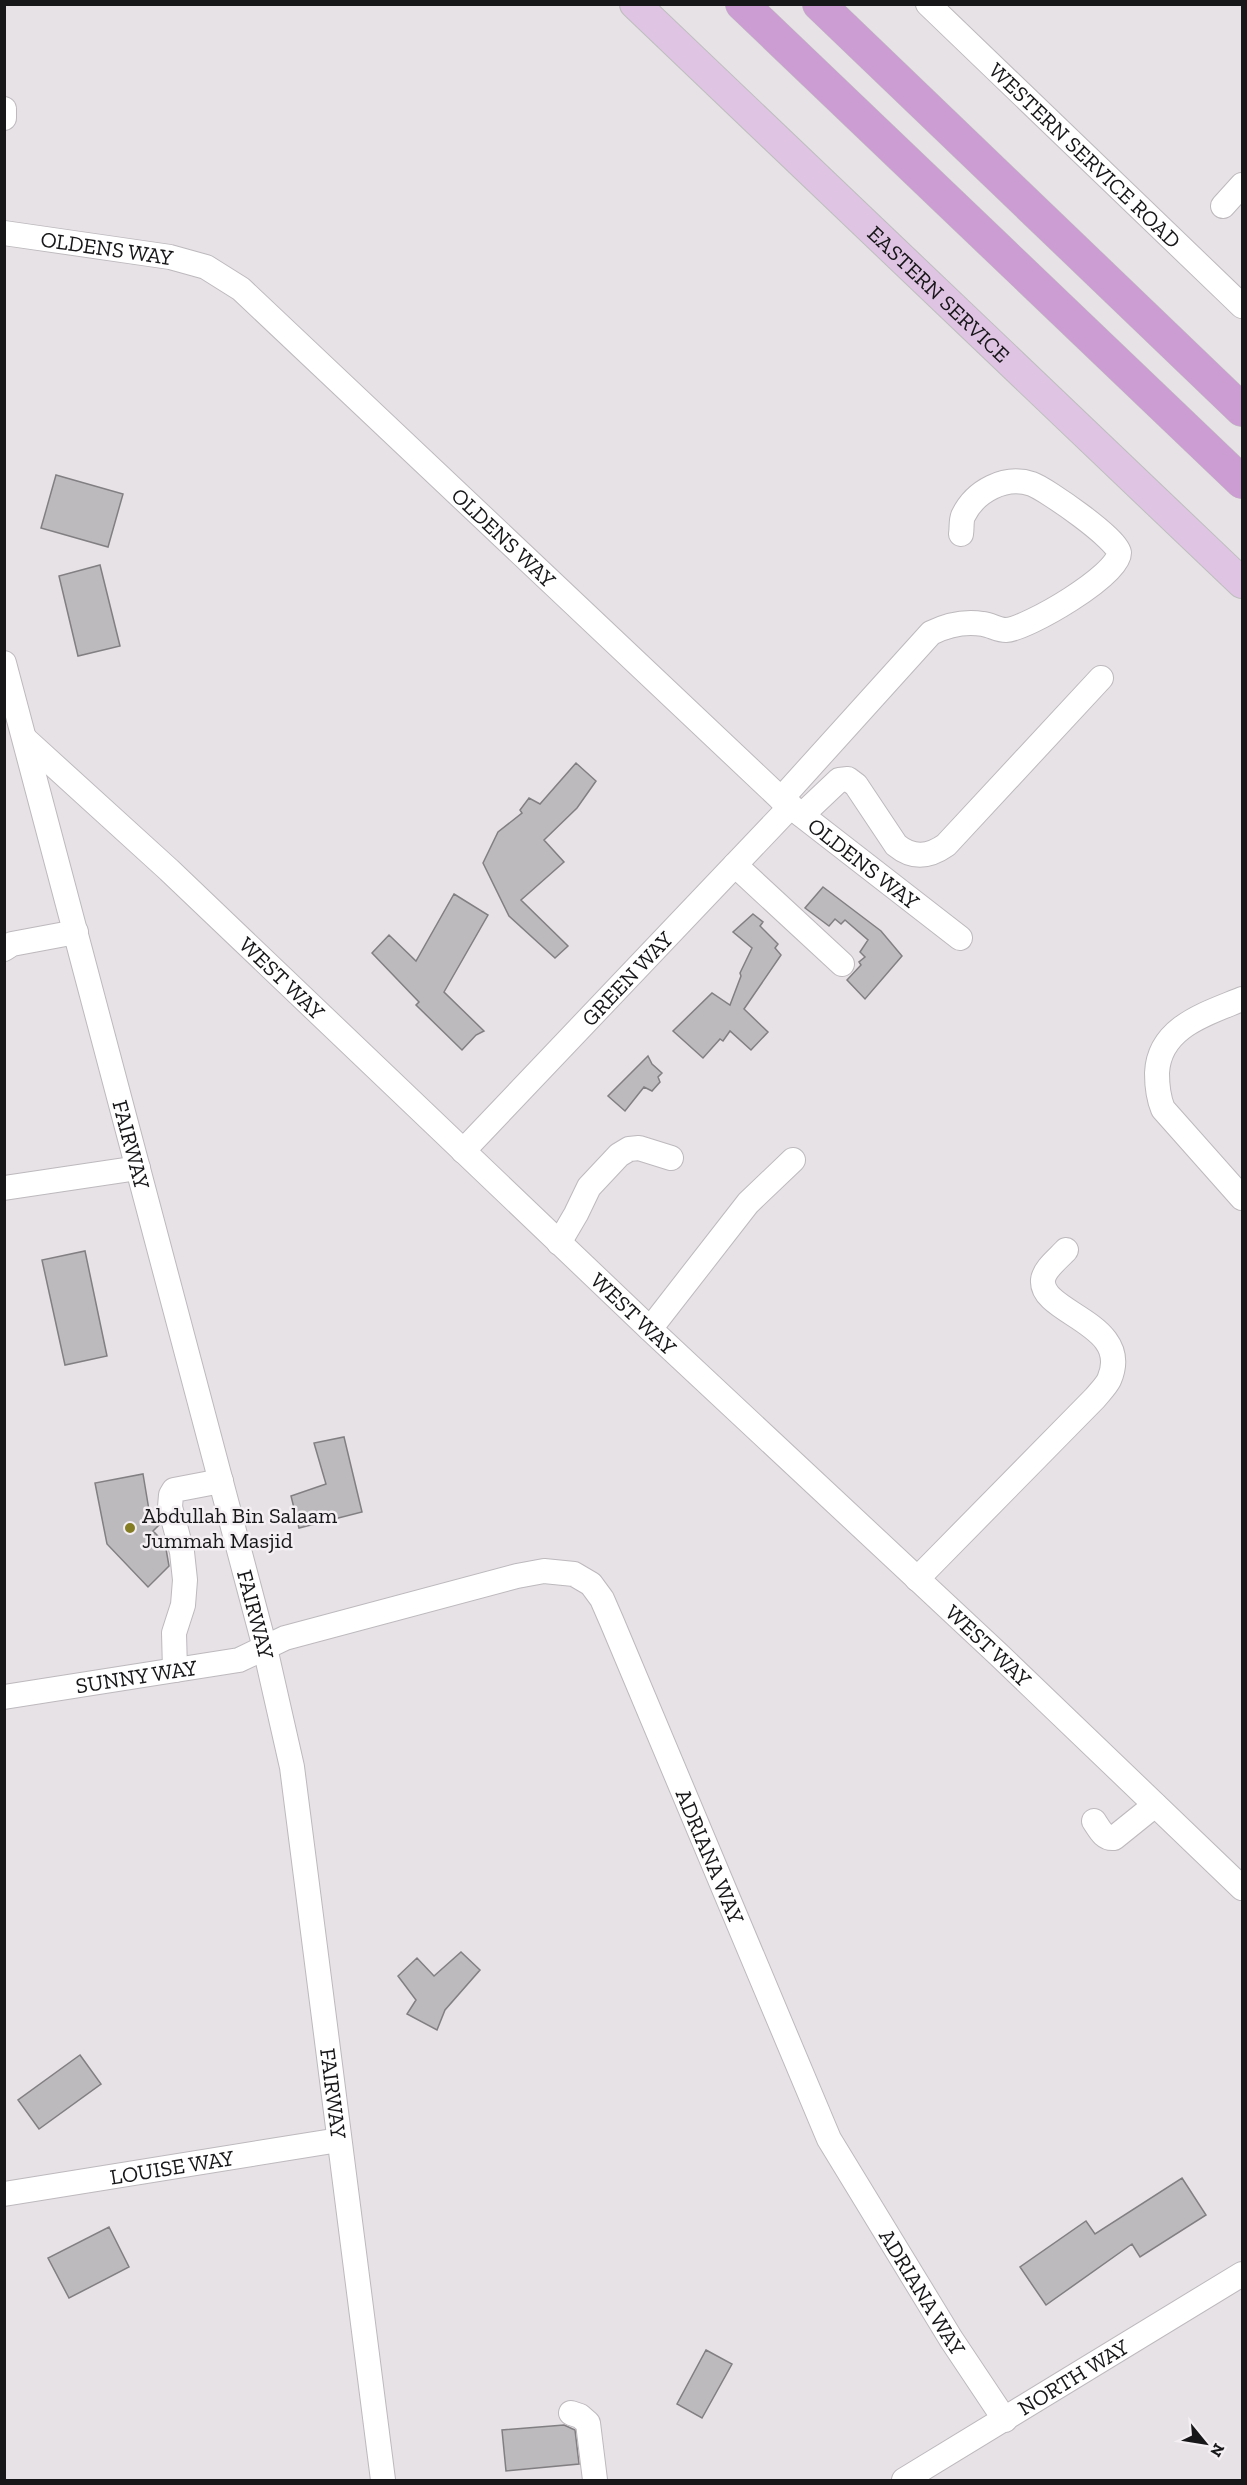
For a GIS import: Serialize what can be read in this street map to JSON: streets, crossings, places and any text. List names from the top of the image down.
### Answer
{
  "streets": {
    "main road": ["EASTERN SERVICE"],
    "street": [
      "WESTERN SERVICE ROAD",
      "OLDENS WAY",
      "WEST WAY",
      "GREEN WAY",
      "FAIRWAY",
      "SUNNY WAY",
      "ADRIANA WAY",
      "LOUISE WAY",
      "NORTH WAY"
    ]
  },
  "crossings": [
    ["OLDENS WAY", "GREEN WAY"],
    ["WEST WAY", "GREEN WAY"],
    ["WEST WAY", "FAIRWAY"],
    ["FAIRWAY", "SUNNY WAY"],
    ["FAIRWAY", "ADRIANA WAY"],
    ["FAIRWAY", "LOUISE WAY"],
    ["SUNNY WAY", "ADRIANA WAY"],
    ["ADRIANA WAY", "NORTH WAY"]
  ],
  "places": ["Abdullah Bin Salaam Jummah Masjid"],
  "north": "bottom right"
}
